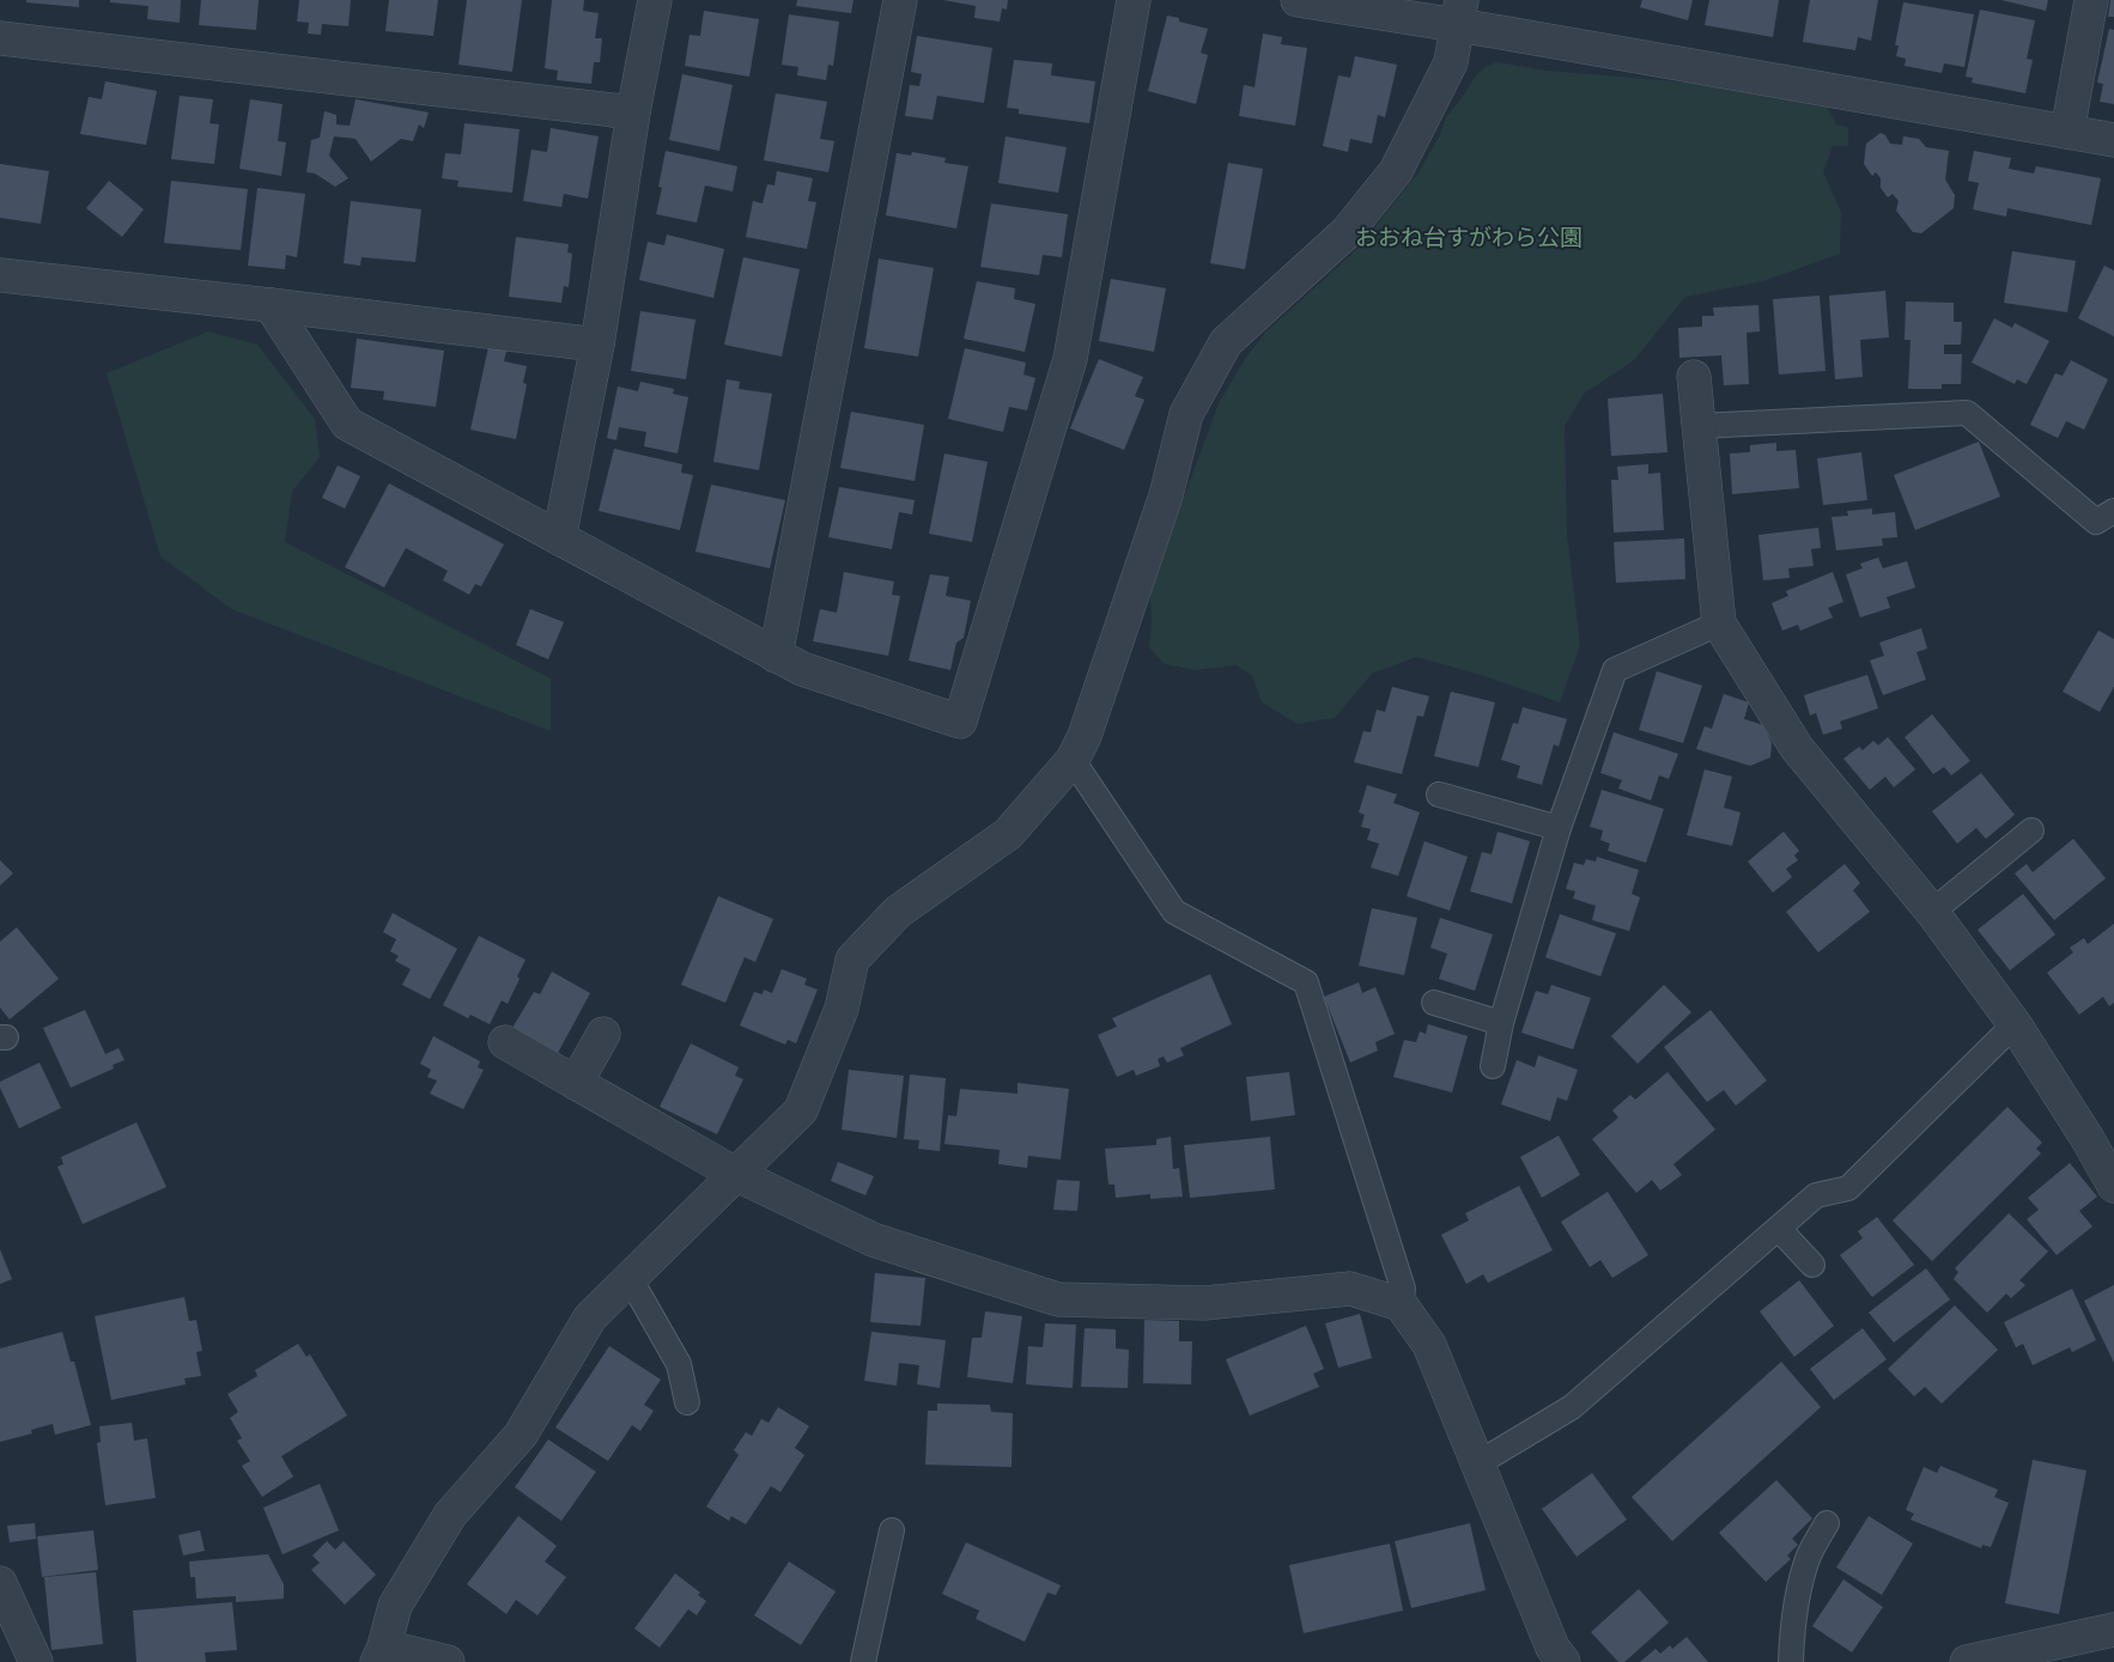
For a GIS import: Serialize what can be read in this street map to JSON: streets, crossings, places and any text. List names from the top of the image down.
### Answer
{
  "parks": ["おおね台すがわら公園"]
}
